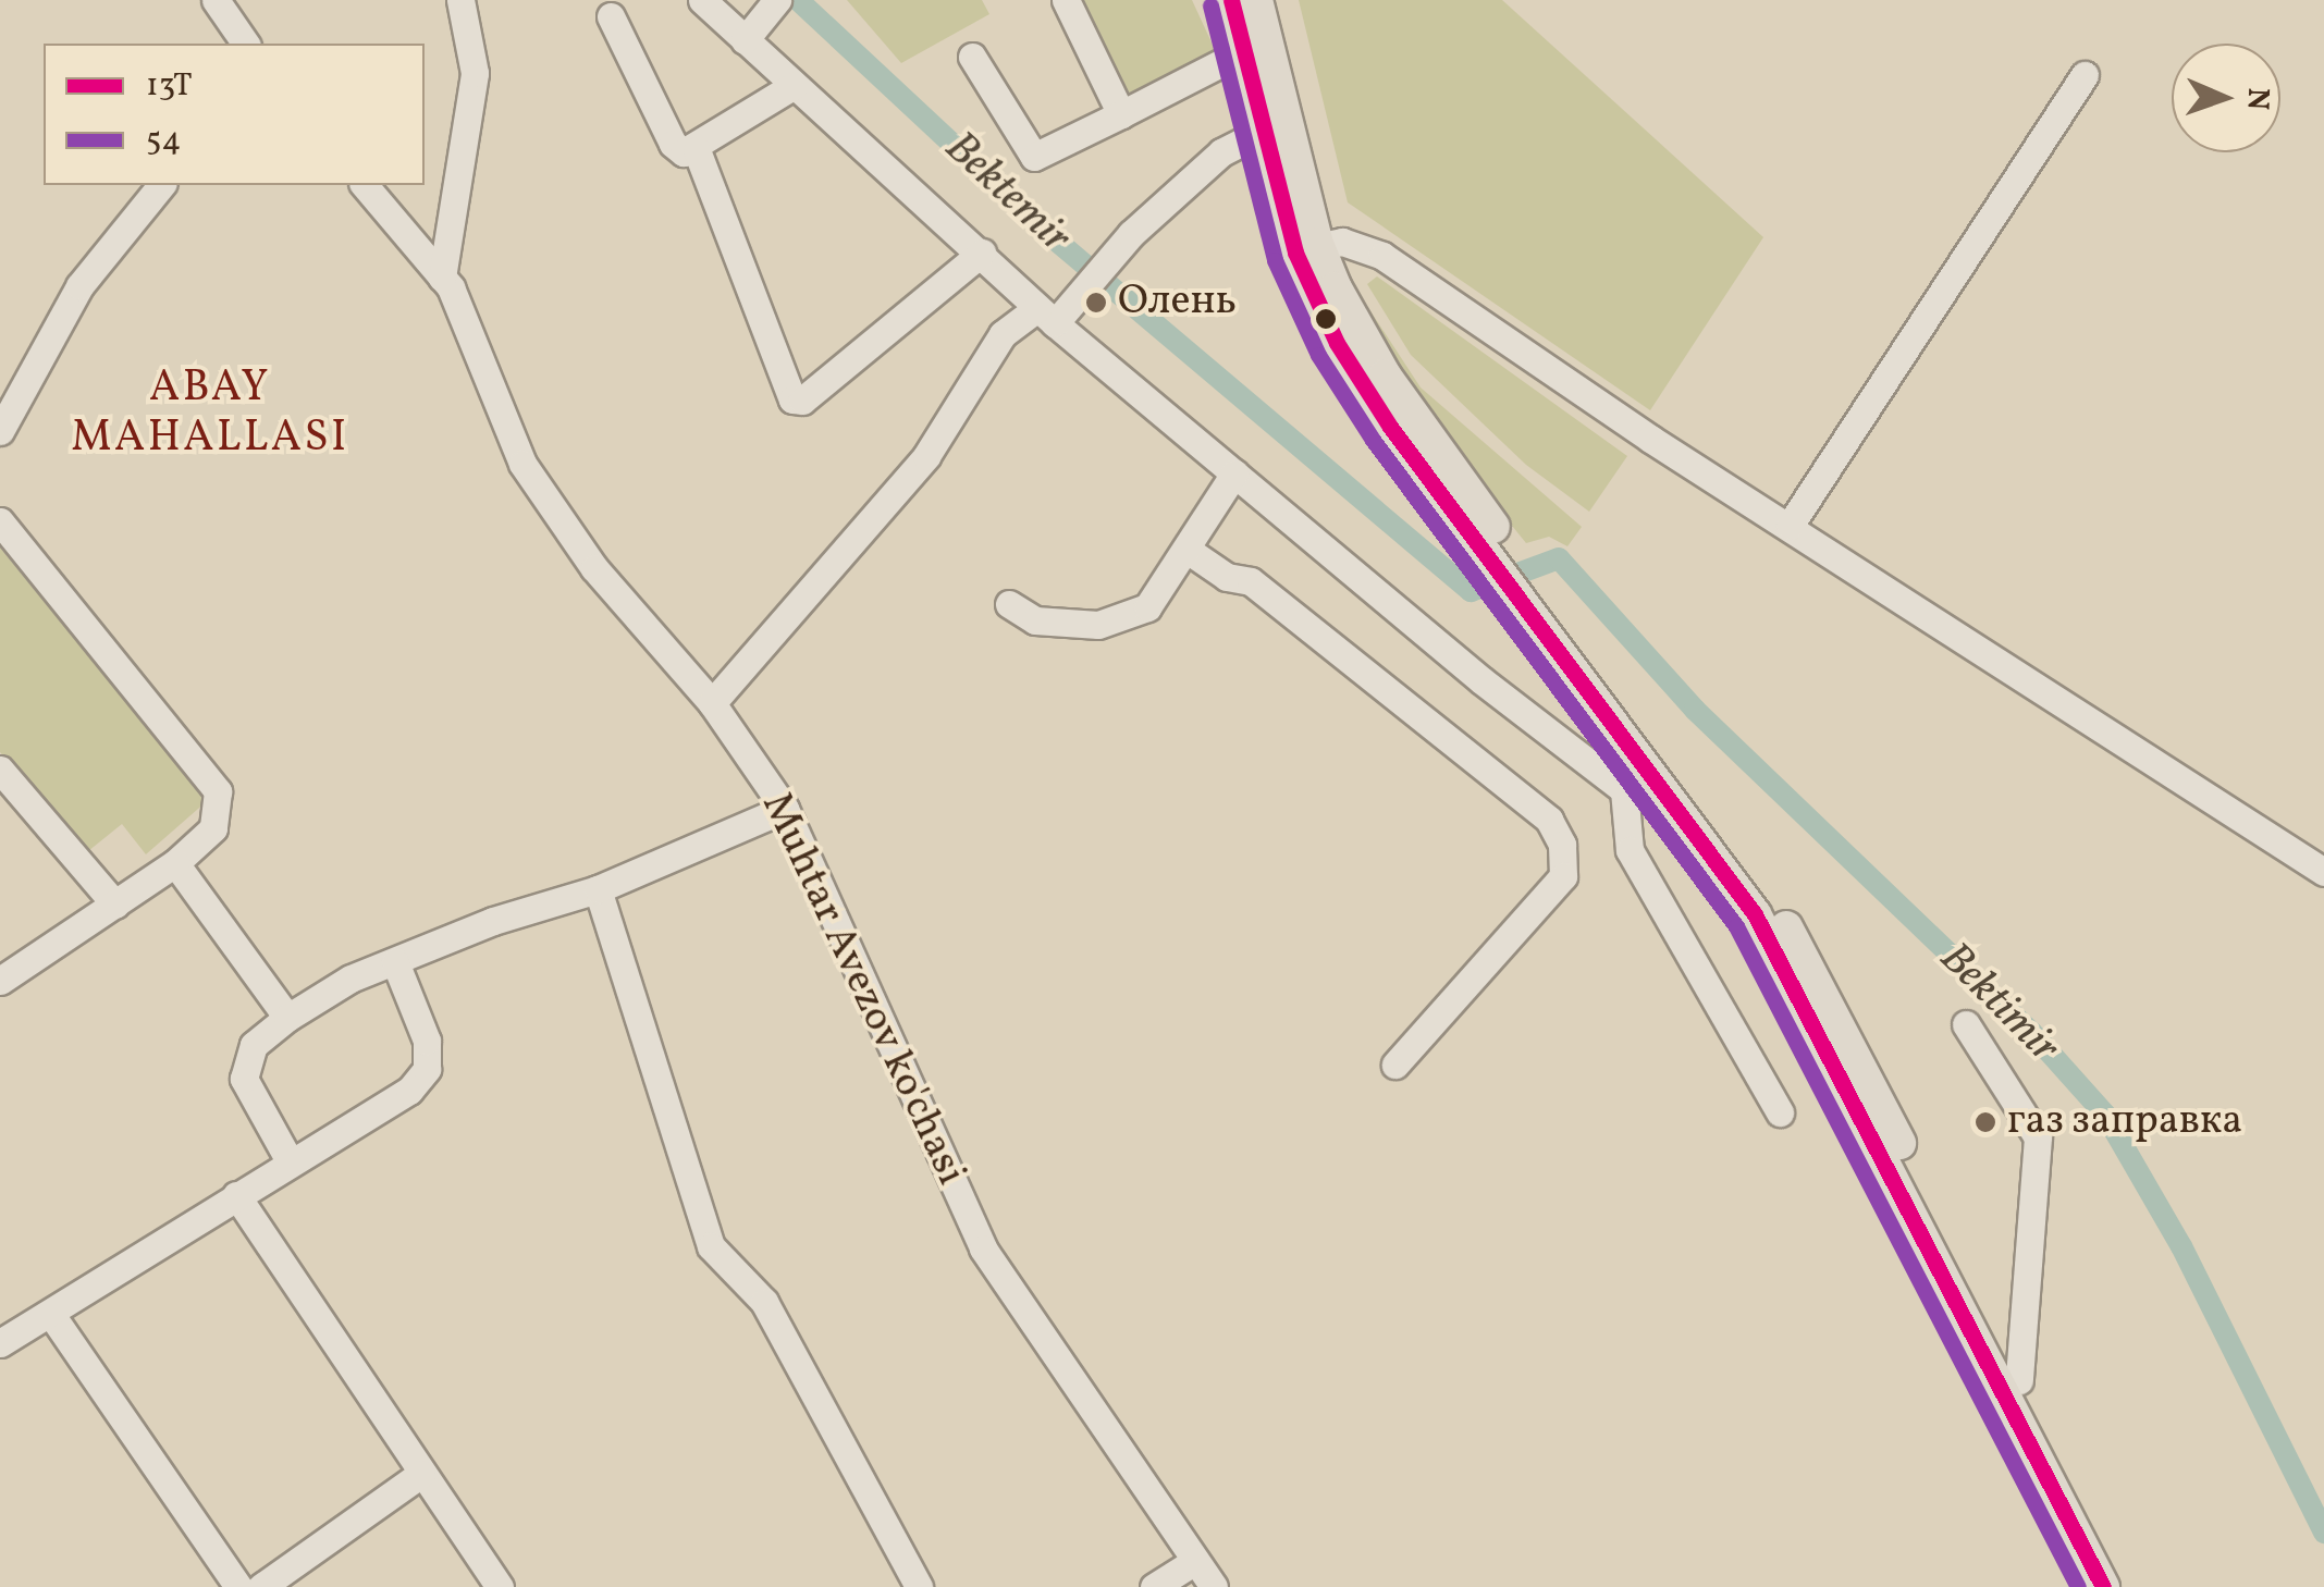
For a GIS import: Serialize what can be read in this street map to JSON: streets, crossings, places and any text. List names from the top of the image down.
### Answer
{
  "streets": {
    "street": ["Muhtar Avezov ko'chasi"]
  },
  "districts": ["ABAY MAHALLASI"],
  "water": ["Bektemir", "Bektimir"],
  "places": ["Олень", "газ заправка"],
  "lines": ["transit line 13Т", "transit line 54"],
  "legend": ["13Т", "54"],
  "north": "right"
}
